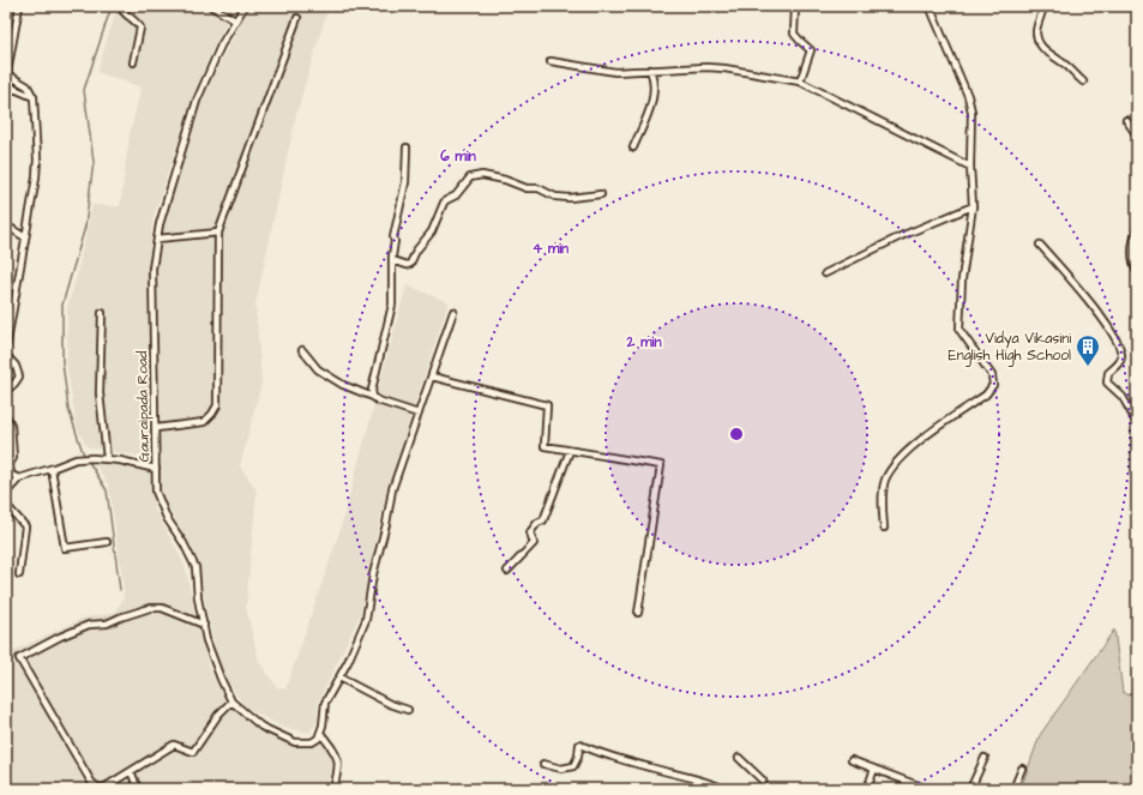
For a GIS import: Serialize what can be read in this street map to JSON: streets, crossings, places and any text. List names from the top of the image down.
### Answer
{
  "streets": {
    "street": ["Gauraipada Road"]
  },
  "places": {
    "building": ["Vidya Vikasini English High School"]
  },
  "rings": ["6 min", "4 min", "2 min"]
}
